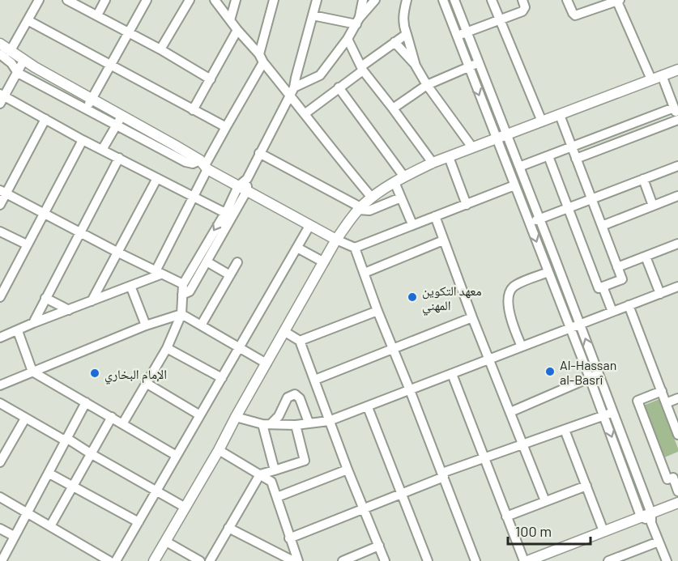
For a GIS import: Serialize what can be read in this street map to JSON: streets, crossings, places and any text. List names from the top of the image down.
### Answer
{
  "places": ["معهد التكوين المهني", "Al-Hassan al-Basrî", "الإمام البخاري"],
  "scale_bar": "100 m"
}
